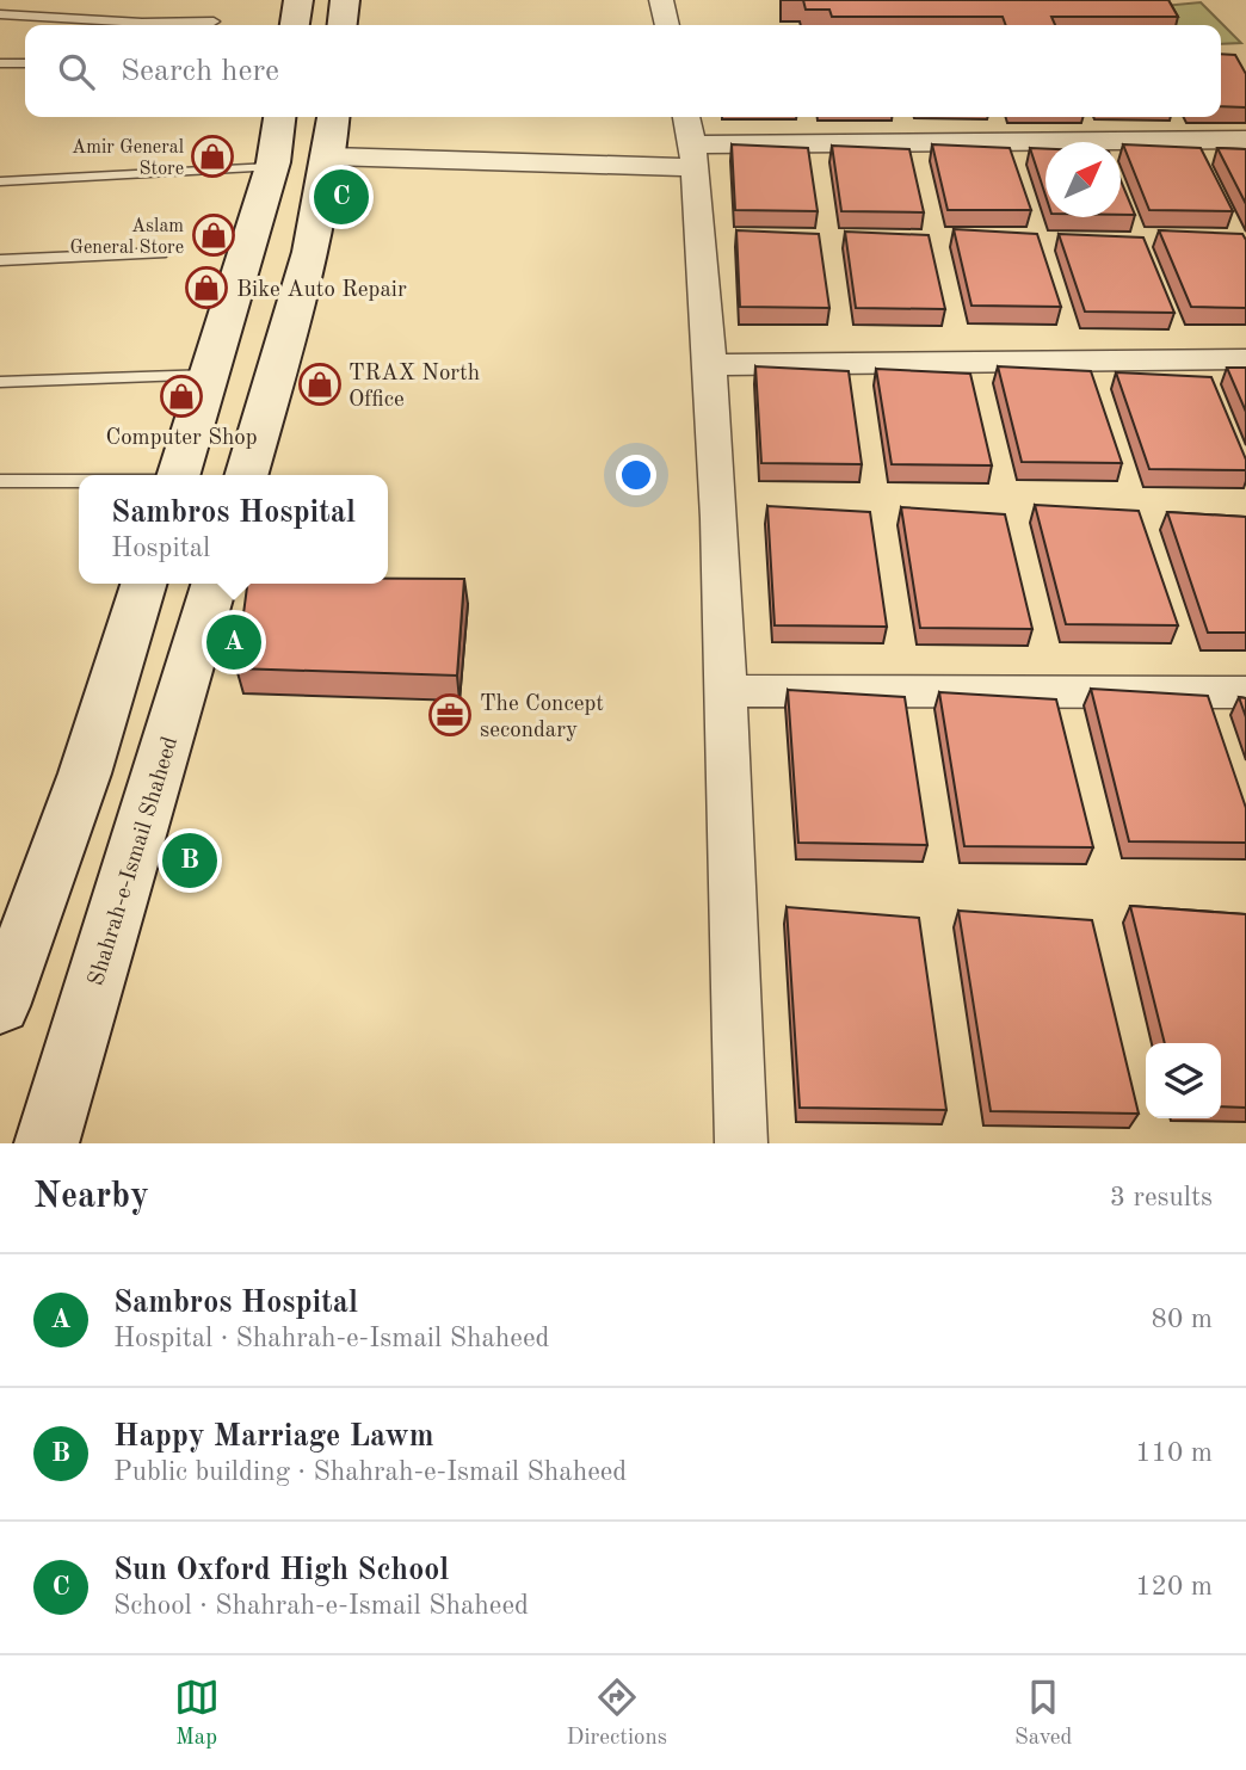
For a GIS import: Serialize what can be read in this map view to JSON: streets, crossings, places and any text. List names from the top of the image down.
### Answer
{
  "streets": {
    "main road": ["Shahrah-e-Ismail Shaheed"]
  },
  "places": {
    "shop": [
      "Amir General Store",
      "Aslam General Store",
      "Bike Auto Repair",
      "TRAX North Office",
      "Computer Shop"
    ],
    "office": ["The Concept secondary"]
  },
  "north": "top right",
  "page": {
    "search": "Search here",
    "pins": ["C", "A", "B"],
    "popup": ["Sambros Hospital", "Hospital"],
    "heading": ["Nearby", "3 results"],
    "list": [
      {
        "mark": "A",
        "name": "Sambros Hospital",
        "note": "Hospital · Shahrah-e-Ismail Shaheed",
        "value": "80 m"
      },
      {
        "mark": "B",
        "name": "Happy Marriage Lawm",
        "note": "Public building · Shahrah-e-Ismail Shaheed",
        "value": "110 m"
      },
      {
        "mark": "C",
        "name": "Sun Oxford High School",
        "note": "School · Shahrah-e-Ismail Shaheed",
        "value": "120 m"
      }
    ],
    "nav": ["Map", "Directions", "Saved"]
  }
}
